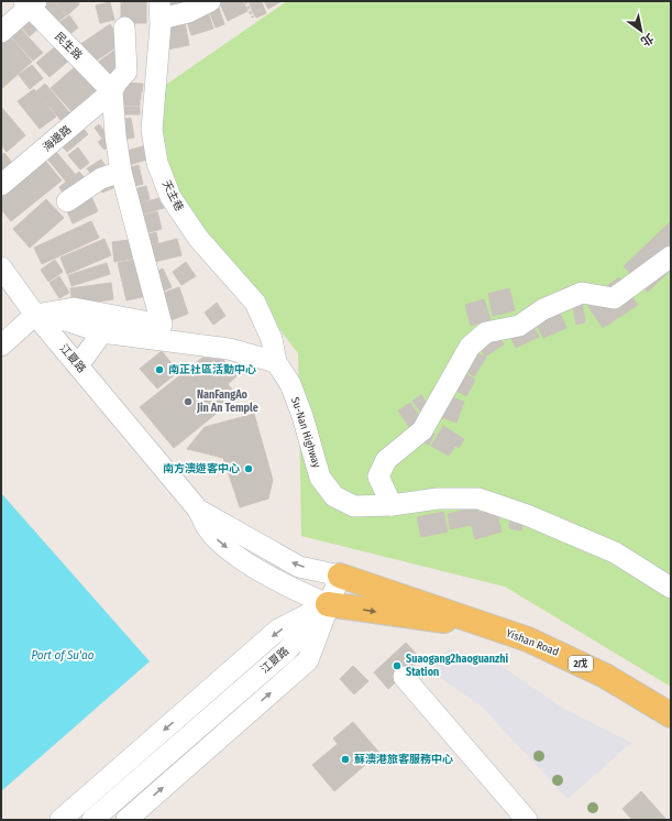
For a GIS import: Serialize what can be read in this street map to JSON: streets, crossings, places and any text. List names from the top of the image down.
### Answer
{
  "streets": {
    "main road": ["Yishan Road", "2戊"],
    "street": [
      "民生路",
      "海邊路",
      "天主巷",
      "江夏路",
      "Su-Nan Highway"
    ]
  },
  "crossings": [
    ["民生路", "海邊路"],
    ["天主巷", "Su-Nan Highway"],
    ["江夏路", "Yishan Road"]
  ],
  "water": ["Port of Su'ao"],
  "places": [
    "南正社區活動中心",
    "NanFangAo Jin An Temple",
    "南方澳遊客中心",
    "Suaogang2haoguanzhi Station",
    "蘇澳港旅客服務中心"
  ],
  "north": "bottom right"
}
